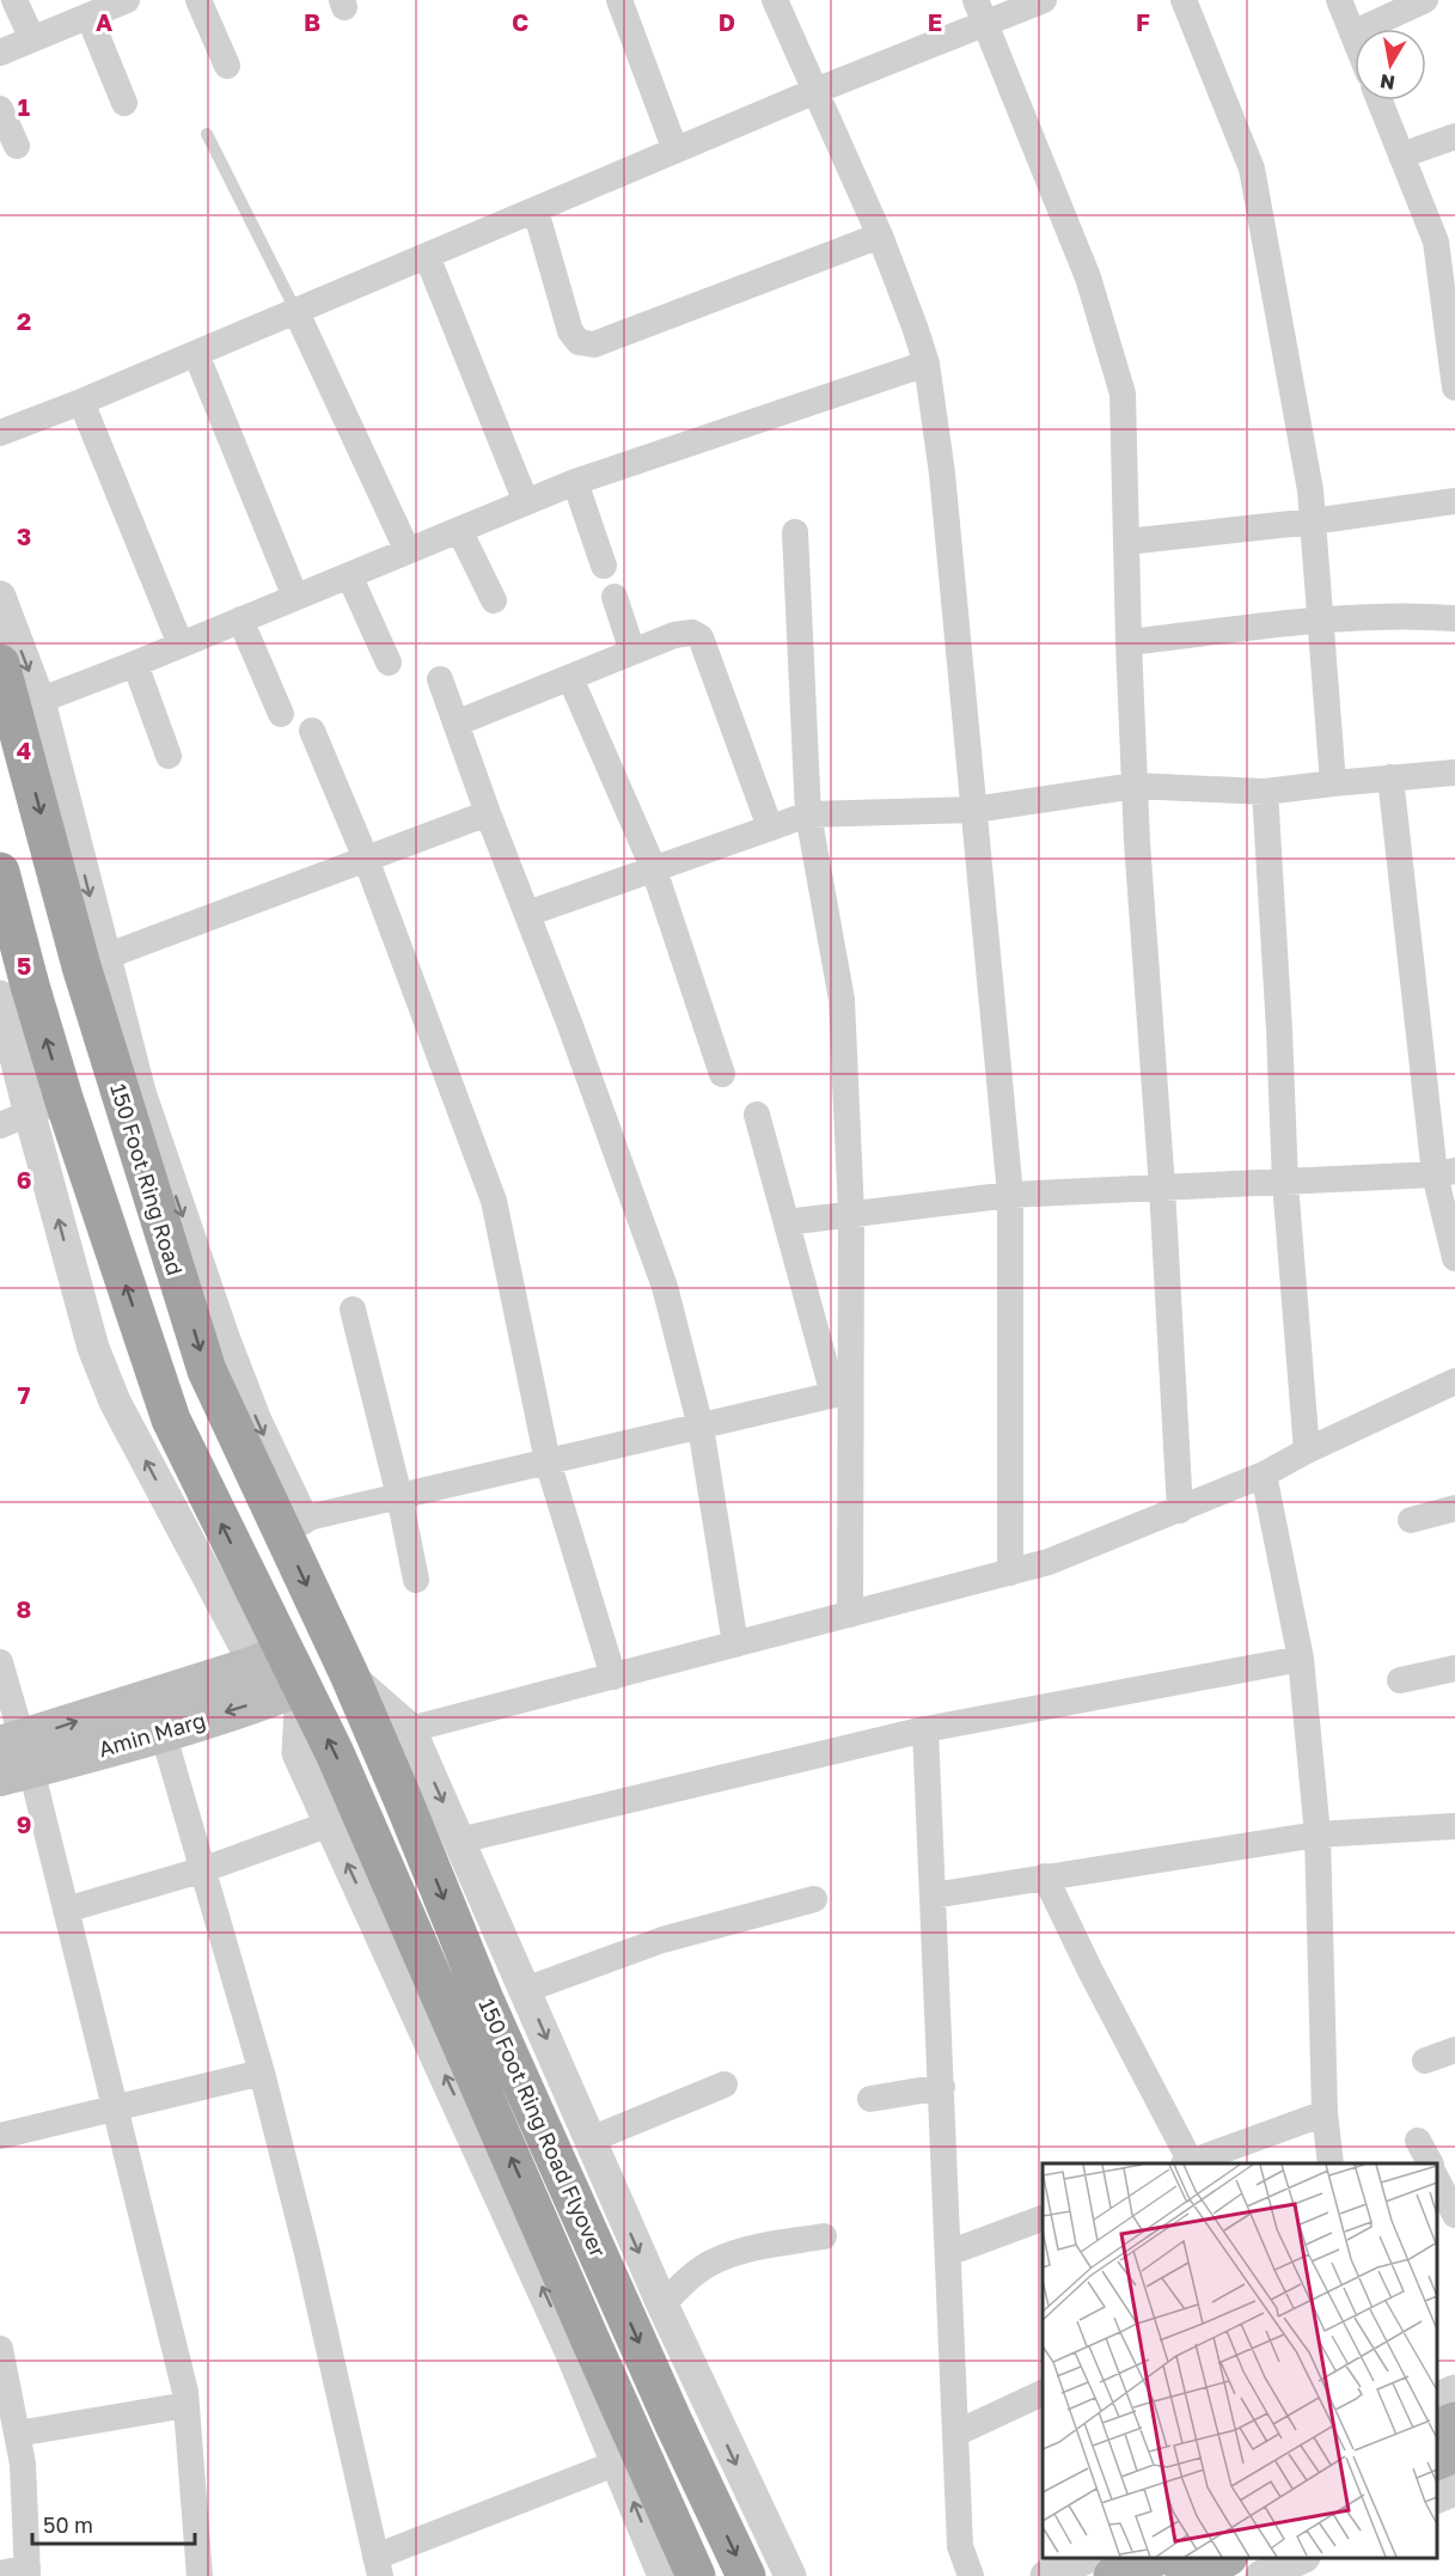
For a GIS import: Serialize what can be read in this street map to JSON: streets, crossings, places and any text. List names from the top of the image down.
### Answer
{
  "streets": {
    "highway": ["150 Foot Ring Road", "150 Foot Ring Road Flyover"],
    "main road": ["Amin Marg"]
  },
  "crossings": [
    ["150 Foot Ring Road", "150 Foot Ring Road Flyover"],
    ["Amin Marg", "150 Foot Ring Road Flyover"]
  ],
  "scale_bar": "50 m",
  "north": "bottom",
  "grid": {
    "columns": [
      "A",
      "B",
      "C",
      "D",
      "E",
      "F"
    ],
    "rows": [
      "1",
      "2",
      "3",
      "4",
      "5",
      "6",
      "7",
      "8",
      "9"
    ]
  }
}
